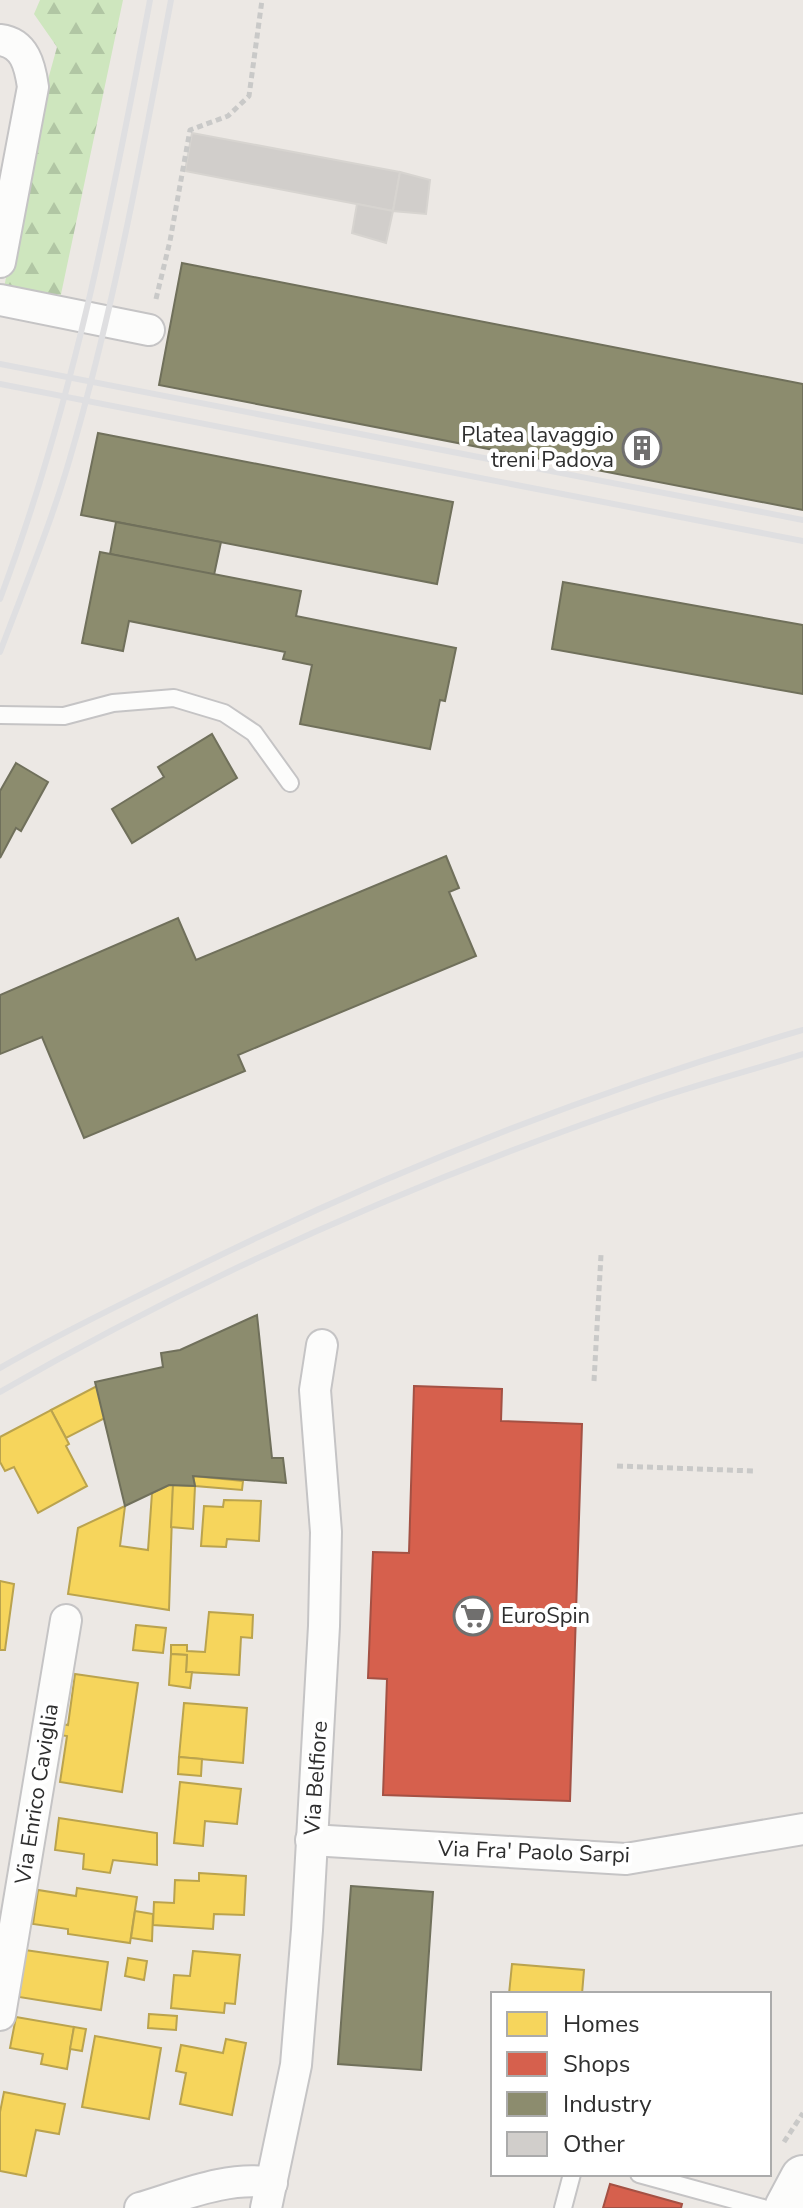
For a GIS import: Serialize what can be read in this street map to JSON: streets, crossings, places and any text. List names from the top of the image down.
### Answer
{
  "streets": {
    "street": ["Via Belfiore", "Via Enrico Caviglia", "Via Fra' Paolo Sarpi"]
  },
  "crossings": [
    ["Via Belfiore", "Via Fra' Paolo Sarpi"]
  ],
  "places": {
    "building": ["Platea lavaggio treni Padova"],
    "supermarket": ["EuroSpin"]
  },
  "legend": [
    "Homes",
    "Shops",
    "Industry",
    "Other"
  ]
}
